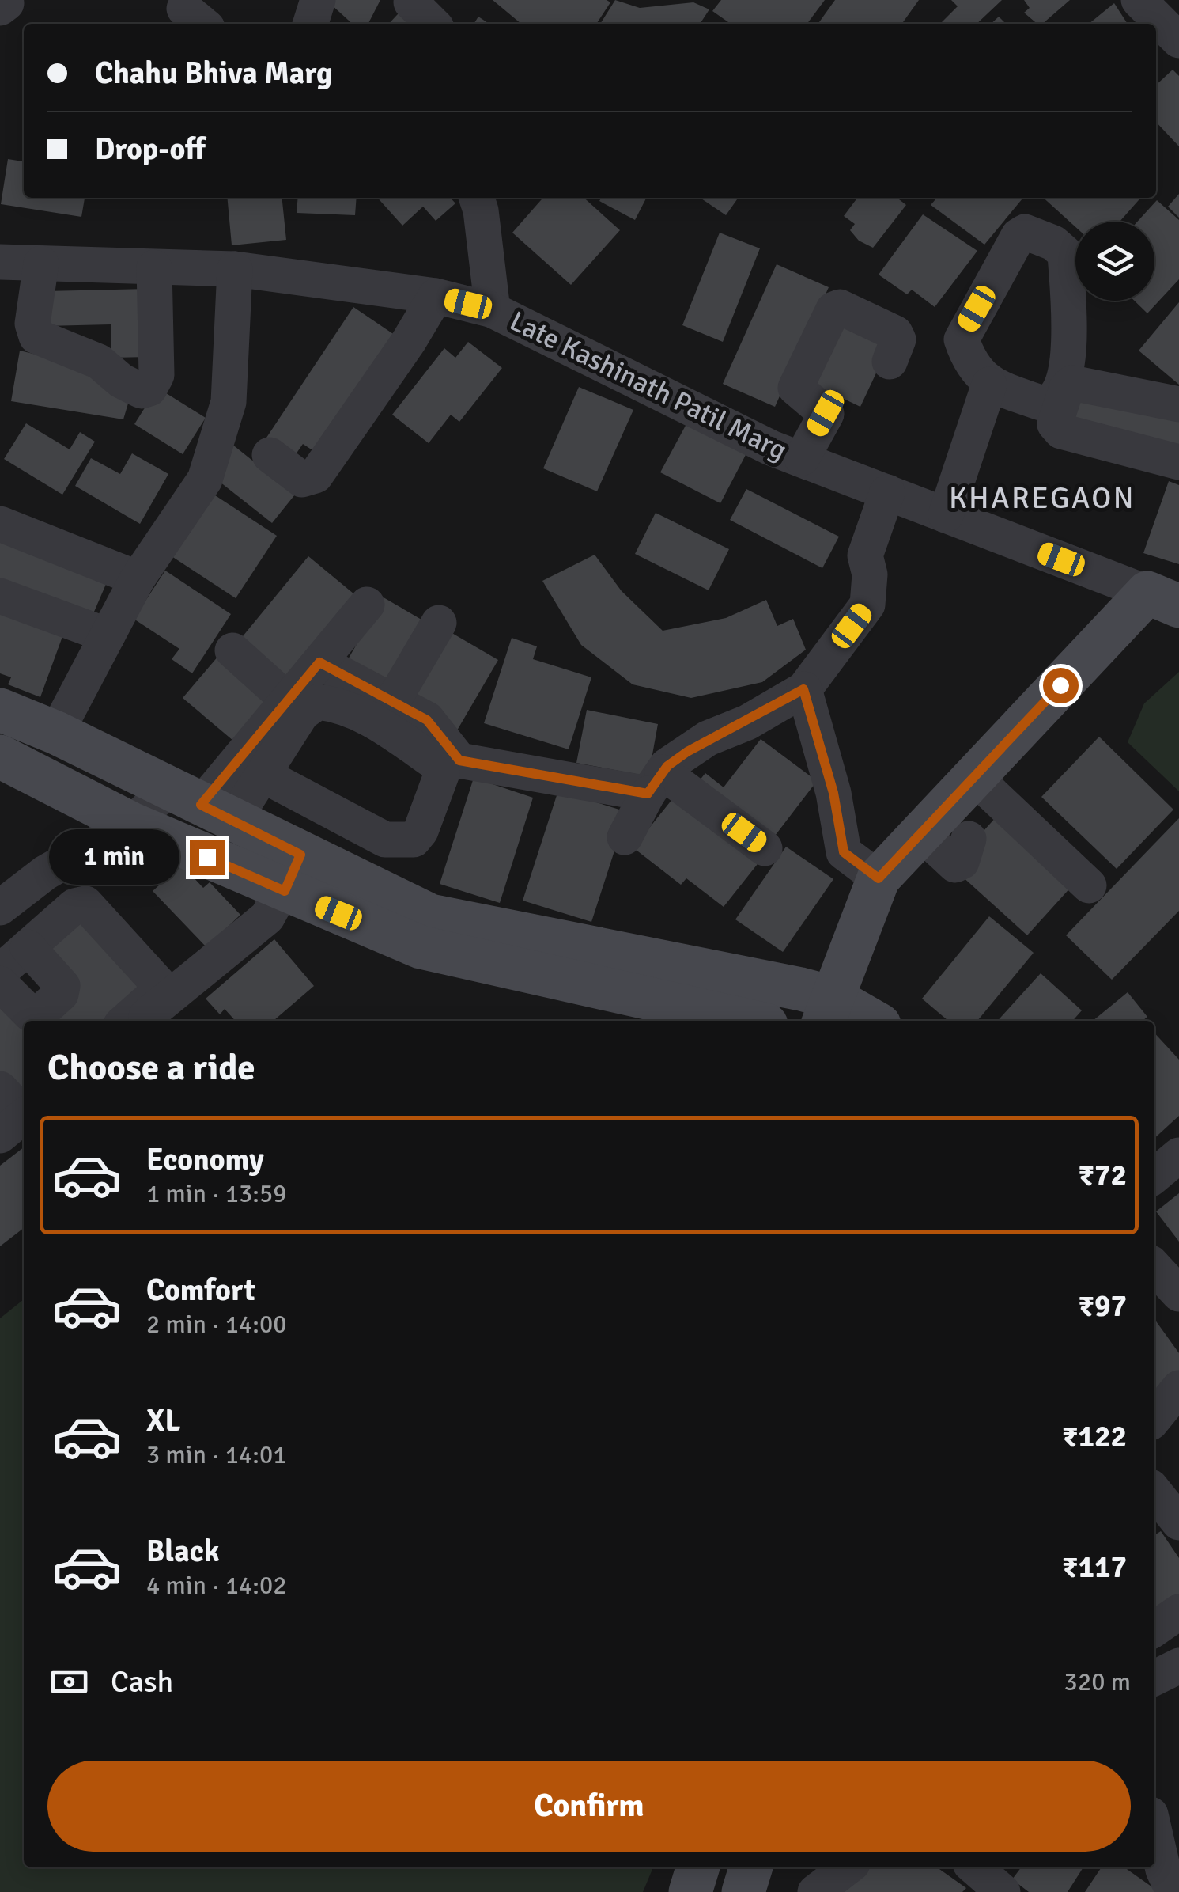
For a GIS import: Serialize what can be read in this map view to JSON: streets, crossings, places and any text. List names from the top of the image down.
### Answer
{
  "streets": {
    "street": ["Late Kashinath Patil Marg"]
  },
  "districts": ["KHAREGAON"],
  "page": {
    "banner": ["Chahu Bhiva Marg", "Drop-off"],
    "bubble": "1 min",
    "heading": "Choose a ride",
    "list": [
      {
        "name": "Economy",
        "note": "1 min · 13:59",
        "value": "₹72"
      },
      {
        "name": "Comfort",
        "note": "2 min · 14:00",
        "value": "₹97"
      },
      {
        "name": "XL",
        "note": "3 min · 14:01",
        "value": "₹122"
      },
      {
        "name": "Black",
        "note": "4 min · 14:02",
        "value": "₹117"
      }
    ],
    "pay": ["Cash", "320 m"],
    "buttons": "Confirm"
  }
}
